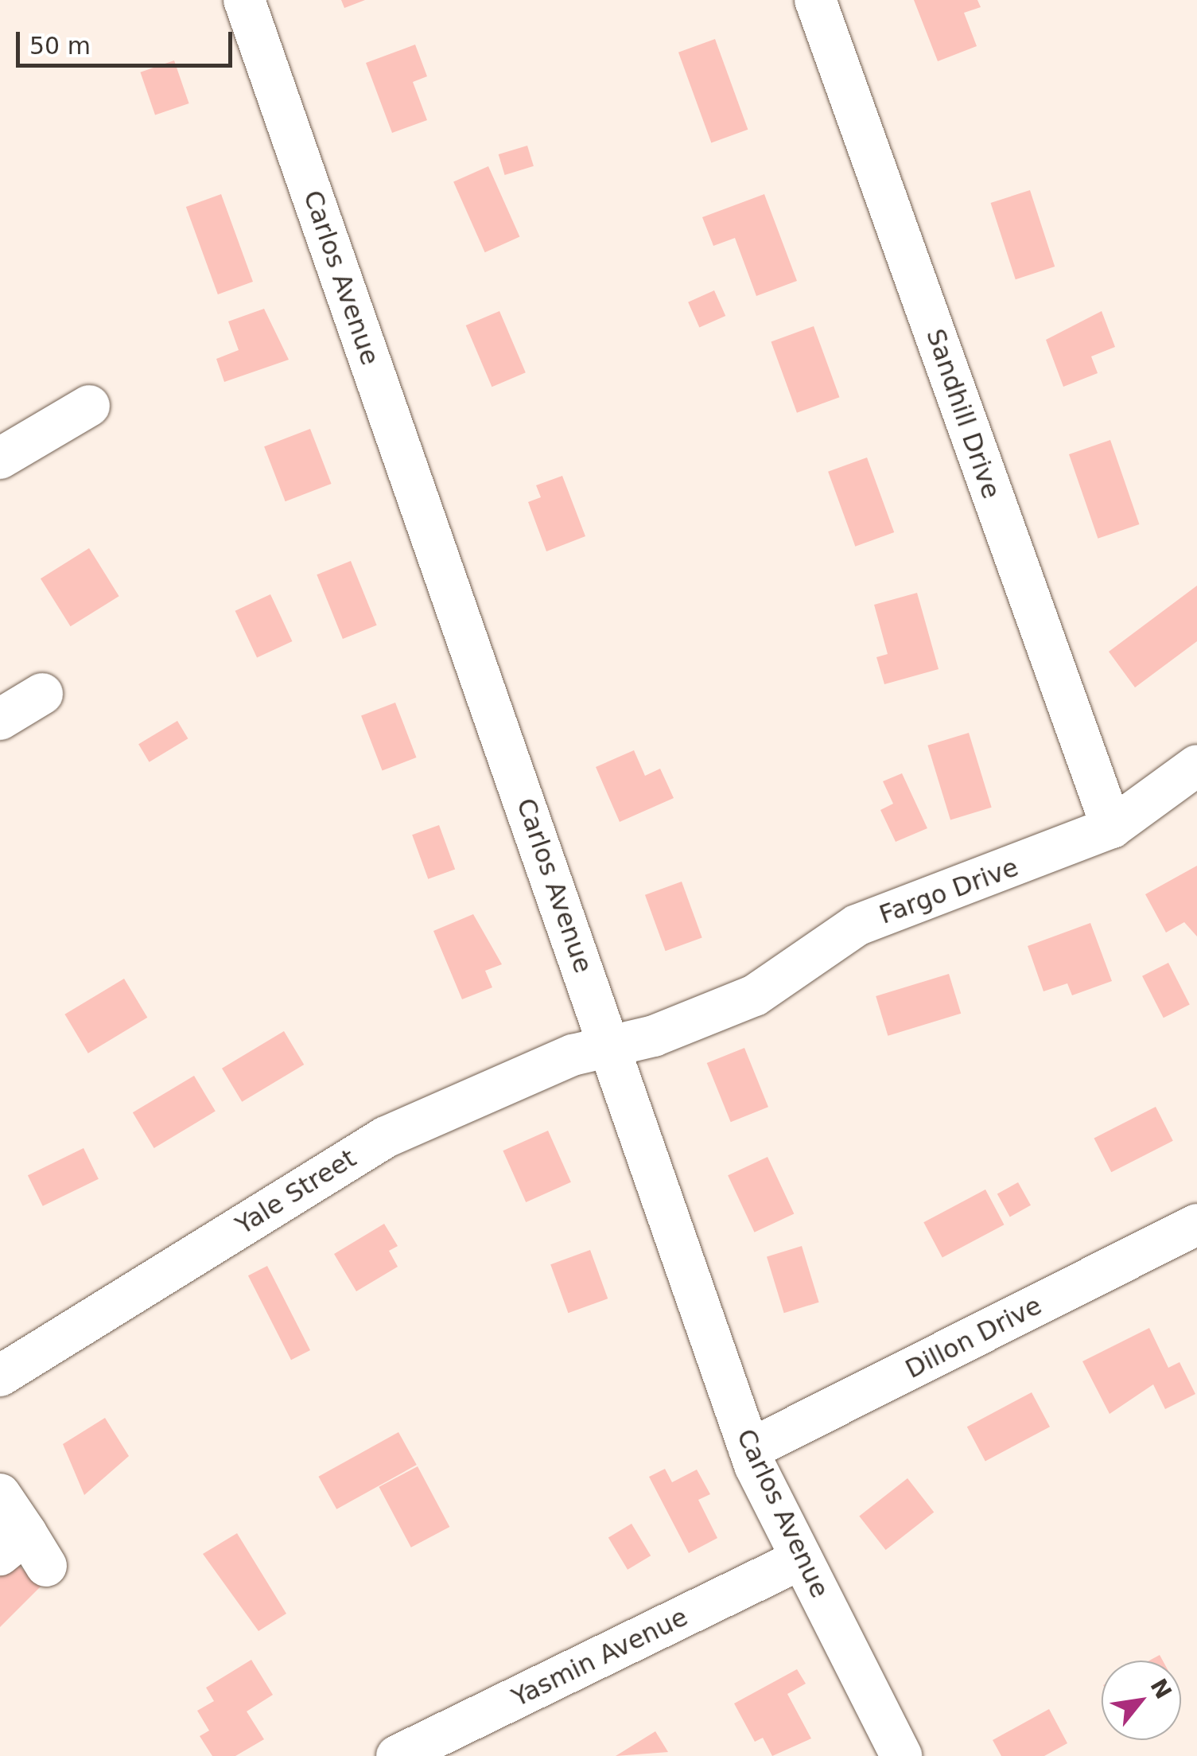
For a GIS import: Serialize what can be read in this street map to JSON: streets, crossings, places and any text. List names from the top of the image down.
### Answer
{
  "streets": {
    "street": [
      "Carlos Avenue",
      "Sandhill Drive",
      "Fargo Drive",
      "Yale Street",
      "Dillon Drive",
      "Yasmin Avenue"
    ]
  },
  "crossings": [
    ["Carlos Avenue", "Fargo Drive"],
    ["Carlos Avenue", "Yale Street"],
    ["Carlos Avenue", "Dillon Drive"],
    ["Carlos Avenue", "Yasmin Avenue"],
    ["Sandhill Drive", "Fargo Drive"],
    ["Fargo Drive", "Yale Street"]
  ],
  "scale_bar": "50 m",
  "north": "top right"
}
